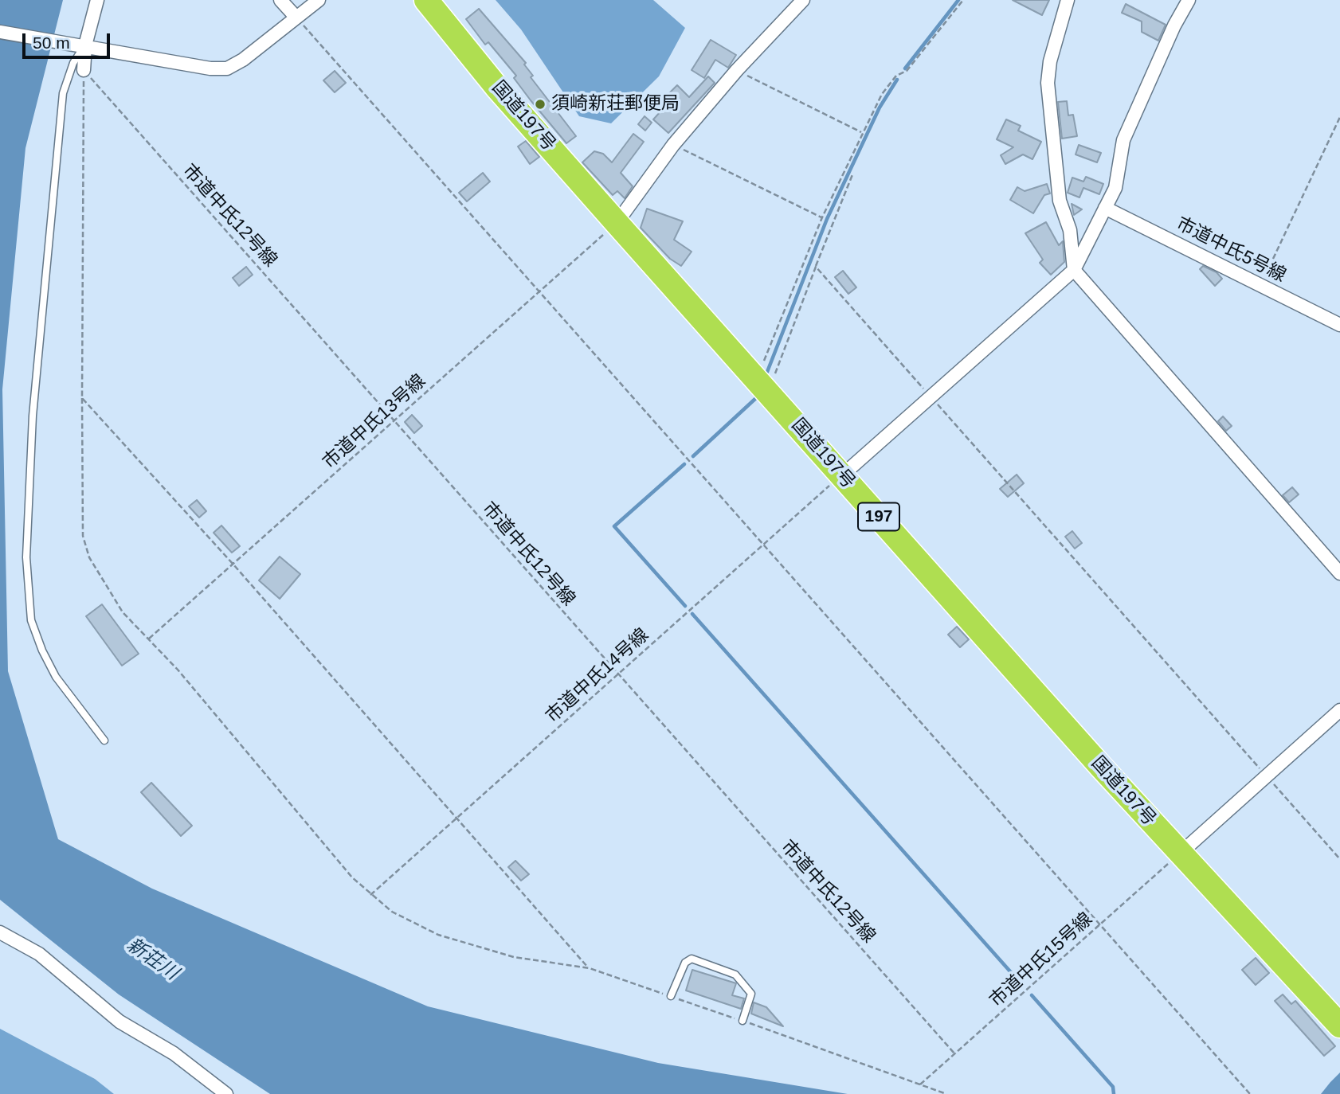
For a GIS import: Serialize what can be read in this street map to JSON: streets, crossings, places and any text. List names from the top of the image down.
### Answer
{
  "streets": {
    "highway": ["国道197号", "197"],
    "street": ["市道中氏5号線"],
    "path": [
      "市道中氏12号線",
      "市道中氏13号線",
      "市道中氏14号線",
      "市道中氏15号線"
    ]
  },
  "crossings": [
    ["国道197号", "市道中氏13号線"],
    ["国道197号", "市道中氏14号線"],
    ["国道197号", "市道中氏15号線"],
    ["市道中氏12号線", "市道中氏13号線"],
    ["市道中氏12号線", "市道中氏14号線"],
    ["市道中氏12号線", "市道中氏15号線"]
  ],
  "water": ["新荘川"],
  "places": ["須崎新荘郵便局"],
  "scale_bar": "50 m"
}
